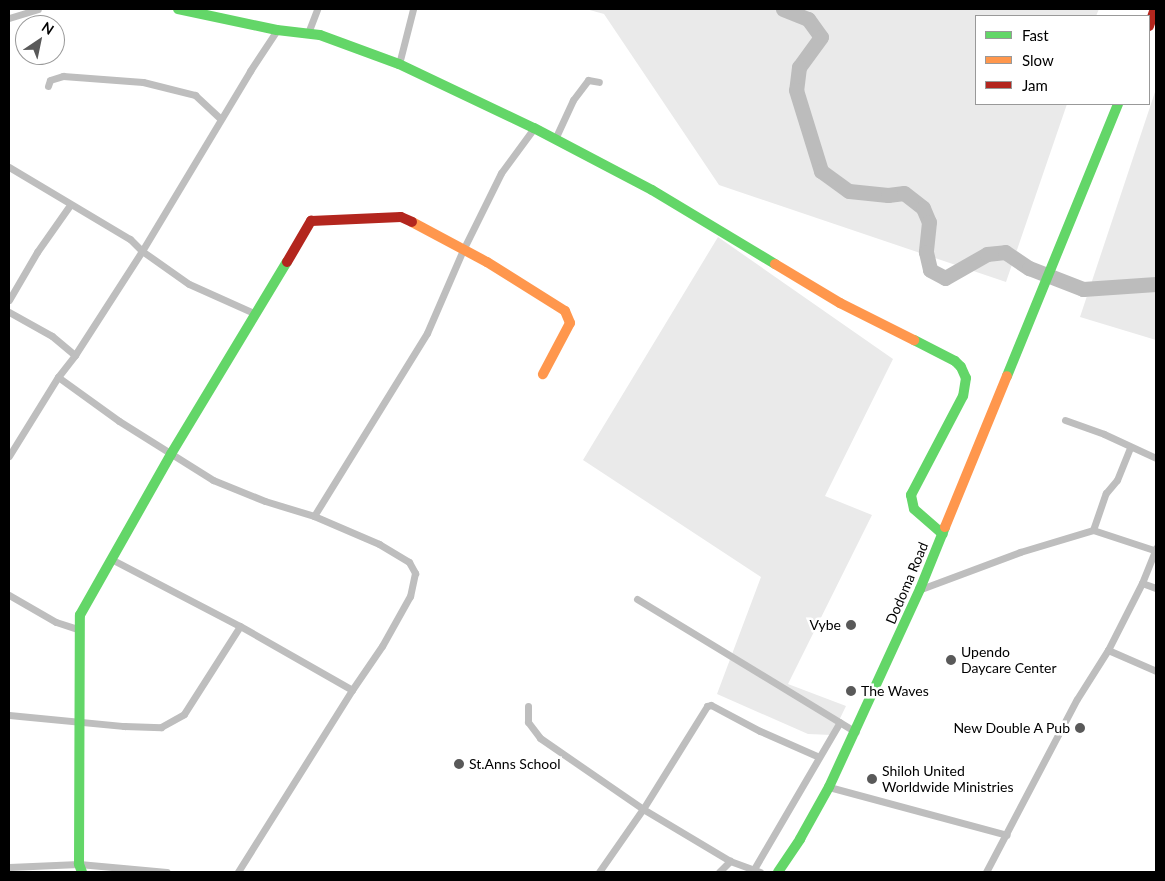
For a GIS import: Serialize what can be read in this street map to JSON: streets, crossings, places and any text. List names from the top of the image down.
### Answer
{
  "streets": {
    "main road": ["Dodoma Road"]
  },
  "places": [
    "Vybe",
    "Upendo Daycare Center",
    "The Waves",
    "New Double A Pub",
    "St.Anns School",
    "Shiloh United Worldwide Ministries"
  ],
  "legend": ["Fast", "Slow", "Jam"],
  "north": "top right"
}
